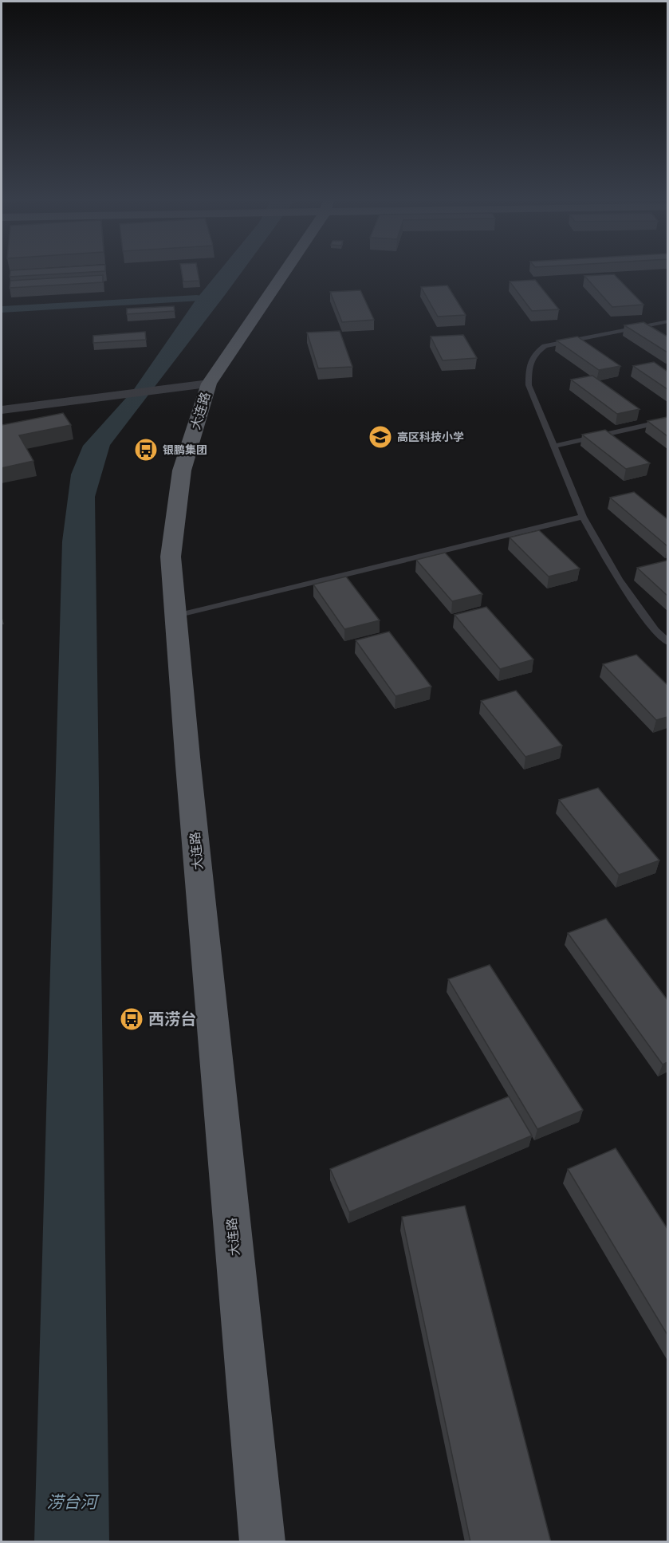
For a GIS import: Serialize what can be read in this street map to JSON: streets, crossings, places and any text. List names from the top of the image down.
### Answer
{
  "streets": {
    "main road": ["大连路"]
  },
  "water": ["涝台河"],
  "places": {
    "school or university": ["高区科技小学"],
    "bus stop": ["银鹏集团", "西涝台"]
  }
}
